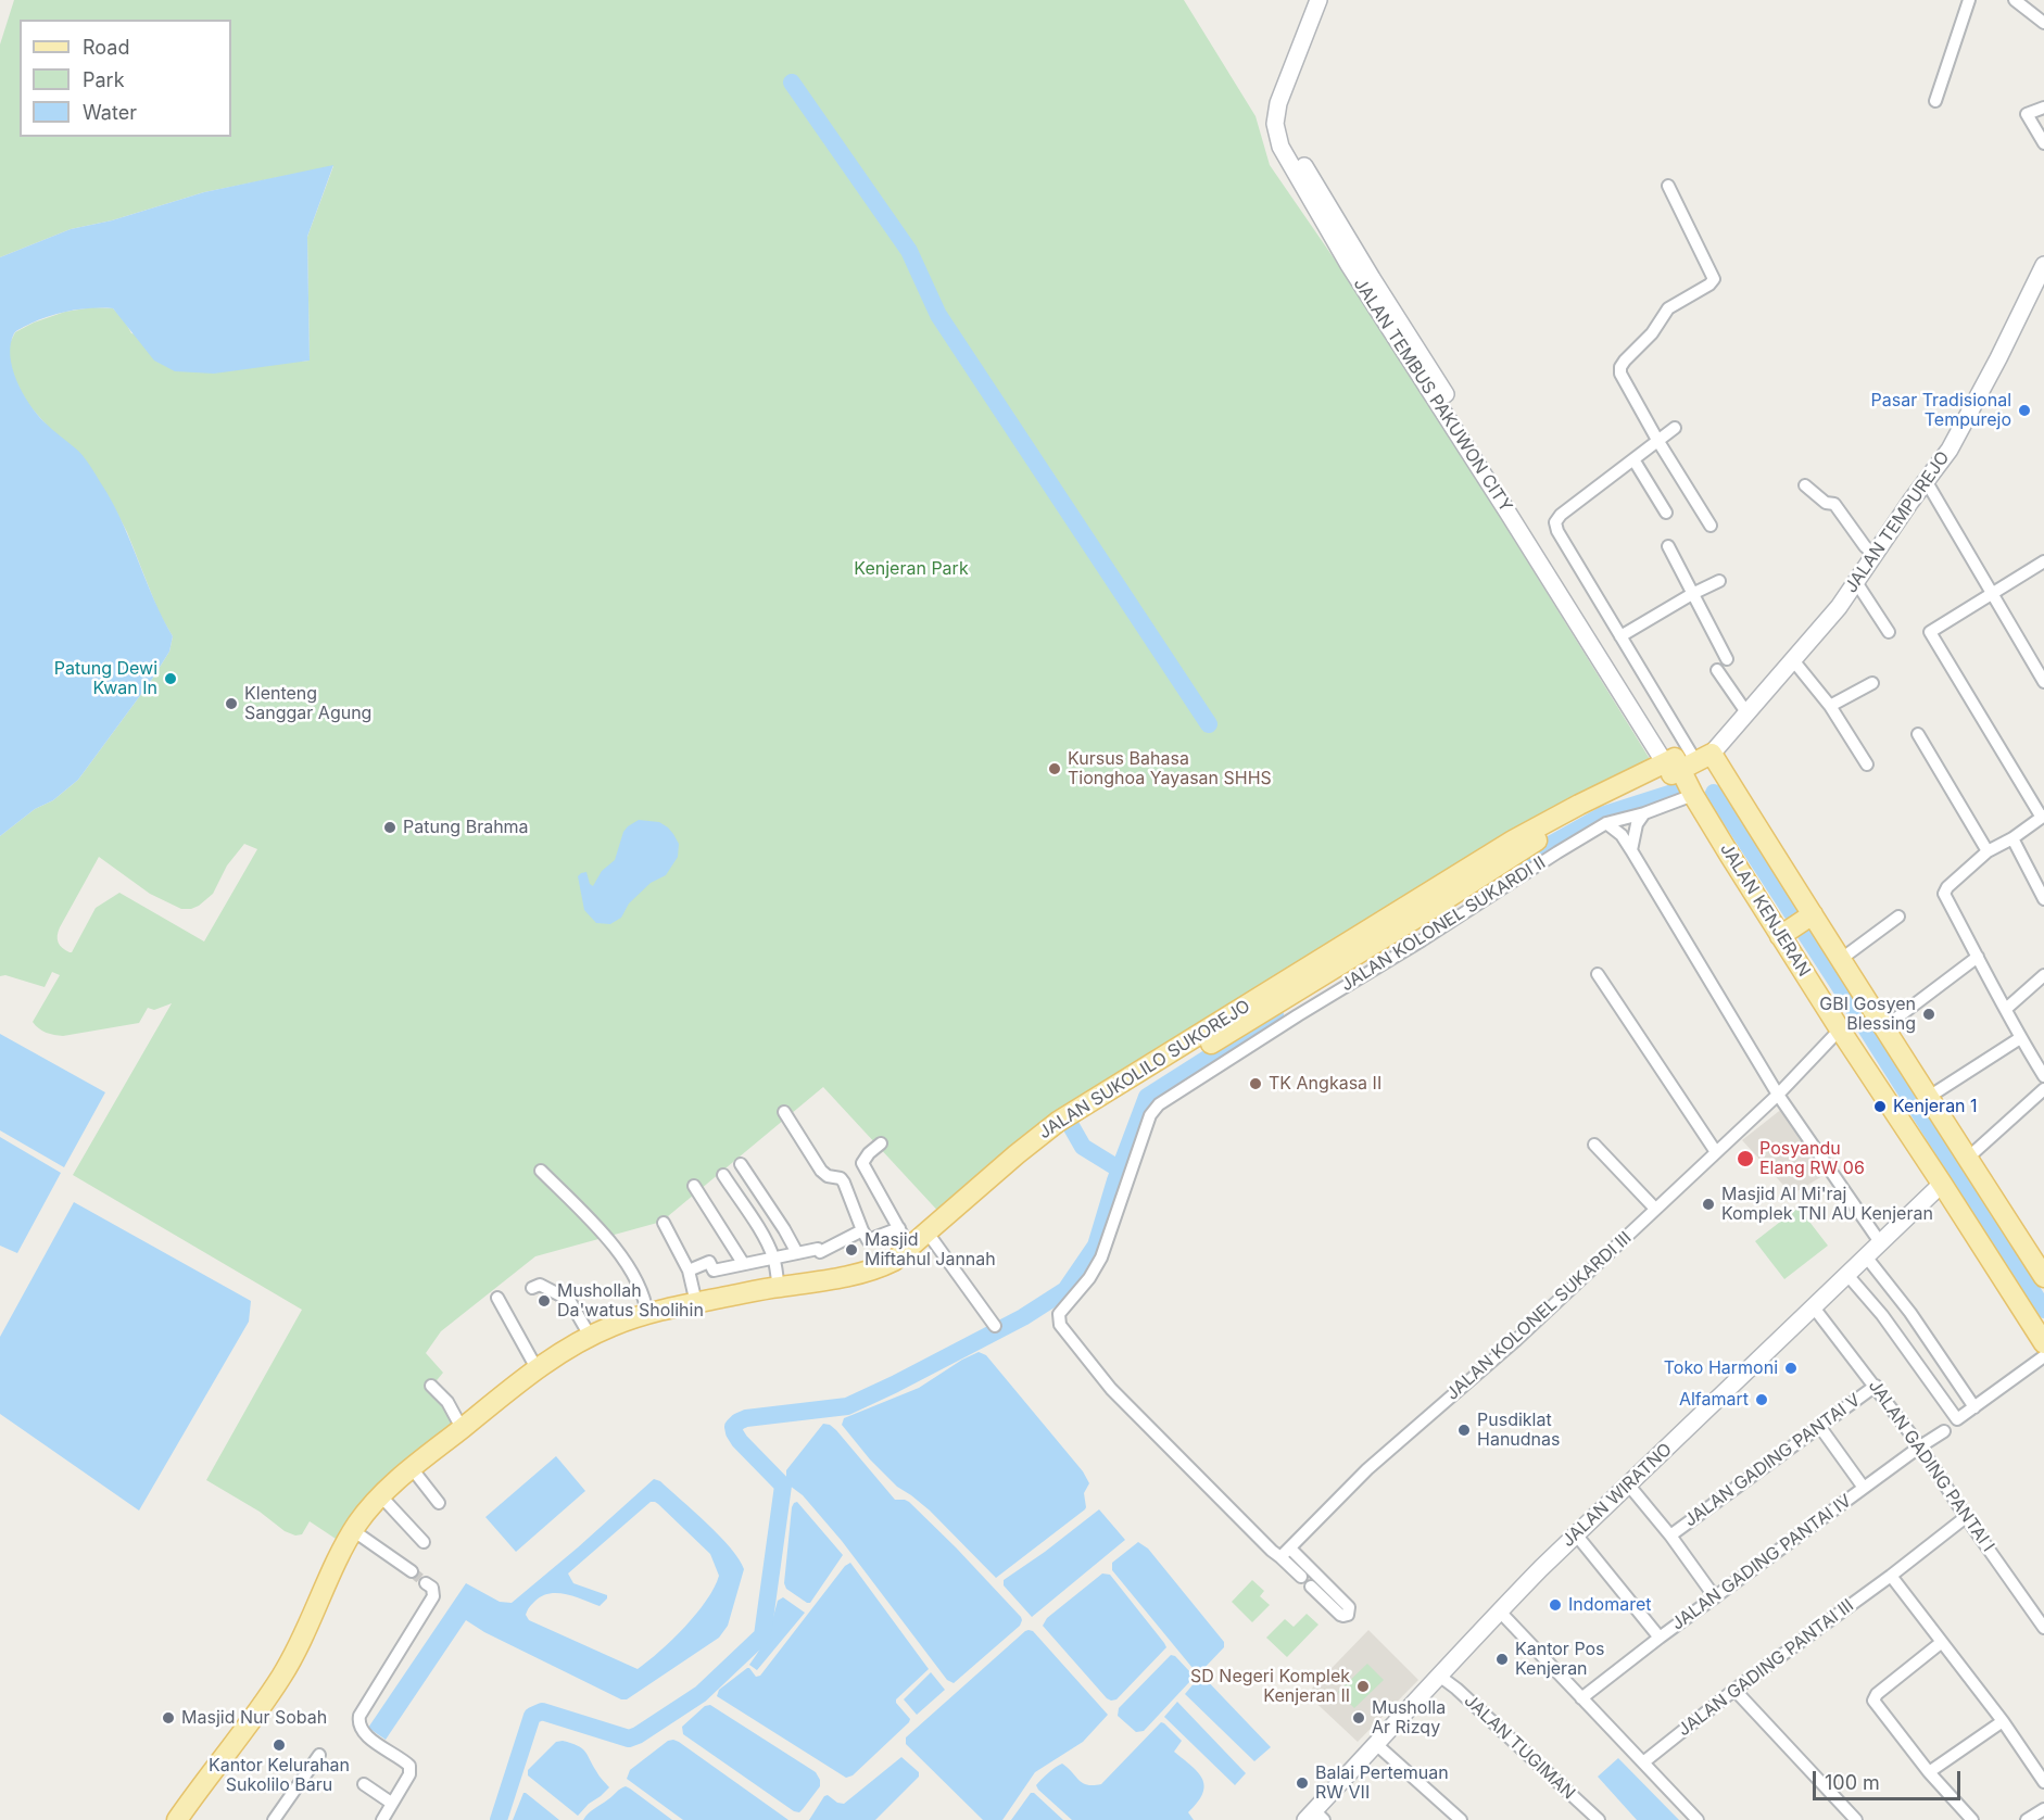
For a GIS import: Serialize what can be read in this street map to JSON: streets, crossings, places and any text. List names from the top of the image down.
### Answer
{
  "streets": {
    "main road": ["JALAN KENJERAN", "JALAN SUKOLILO SUKOREJO"],
    "street": [
      "JALAN TEMBUS PAKUWON CITY",
      "JALAN TEMPUREJO",
      "JALAN KOLONEL SUKARDI II",
      "JALAN KOLONEL SUKARDI III",
      "JALAN GADING PANTAI V",
      "JALAN GADING PANTAI I",
      "JALAN WIRATNO",
      "JALAN GADING PANTAI IV",
      "JALAN GADING PANTAI III",
      "JALAN TUGIMAN"
    ]
  },
  "crossings": [
    ["JALAN TEMBUS PAKUWON CITY", "JALAN TEMPUREJO"],
    ["JALAN TEMBUS PAKUWON CITY", "JALAN KENJERAN"],
    ["JALAN TEMBUS PAKUWON CITY", "JALAN SUKOLILO SUKOREJO"],
    ["JALAN TEMPUREJO", "JALAN KENJERAN"],
    ["JALAN TEMPUREJO", "JALAN SUKOLILO SUKOREJO"],
    ["JALAN KENJERAN", "JALAN KOLONEL SUKARDI II"],
    ["JALAN KENJERAN", "JALAN SUKOLILO SUKOREJO"],
    ["JALAN KENJERAN", "JALAN KOLONEL SUKARDI III"],
    ["JALAN KENJERAN", "JALAN WIRATNO"],
    ["JALAN KOLONEL SUKARDI II", "JALAN KOLONEL SUKARDI III"],
    ["JALAN GADING PANTAI V", "JALAN GADING PANTAI I"],
    ["JALAN GADING PANTAI I", "JALAN WIRATNO"],
    ["JALAN GADING PANTAI I", "JALAN GADING PANTAI IV"],
    ["JALAN GADING PANTAI I", "JALAN GADING PANTAI III"],
    ["JALAN WIRATNO", "JALAN TUGIMAN"]
  ],
  "parks": ["Kenjeran Park"],
  "places": [
    "Pasar Tradisional Tempurejo",
    "Patung Dewi Kwan In",
    "Klenteng Sanggar Agung",
    "Kursus Bahasa Tionghoa Yayasan SHHS",
    "Patung Brahma",
    "GBI Gosyen Blessing",
    "TK Angkasa II",
    "Kenjeran 1",
    "Posyandu Elang RW 06",
    "Masjid Al Mi'raj Komplek TNI AU Kenjeran",
    "Masjid Miftahul Jannah",
    "Mushollah Da'watus Sholihin",
    "Toko Harmoni",
    "Alfamart",
    "Pusdiklat Hanudnas",
    "Indomaret",
    "Kantor Pos Kenjeran",
    "SD Negeri Komplek Kenjeran II",
    "Masjid Nur Sobah",
    "Musholla Ar Rizqy",
    "Kantor Kelurahan Sukolilo Baru",
    "Balai Pertemuan RW VII"
  ],
  "legend": ["Road", "Park", "Water"],
  "scale_bar": "100 m"
}
